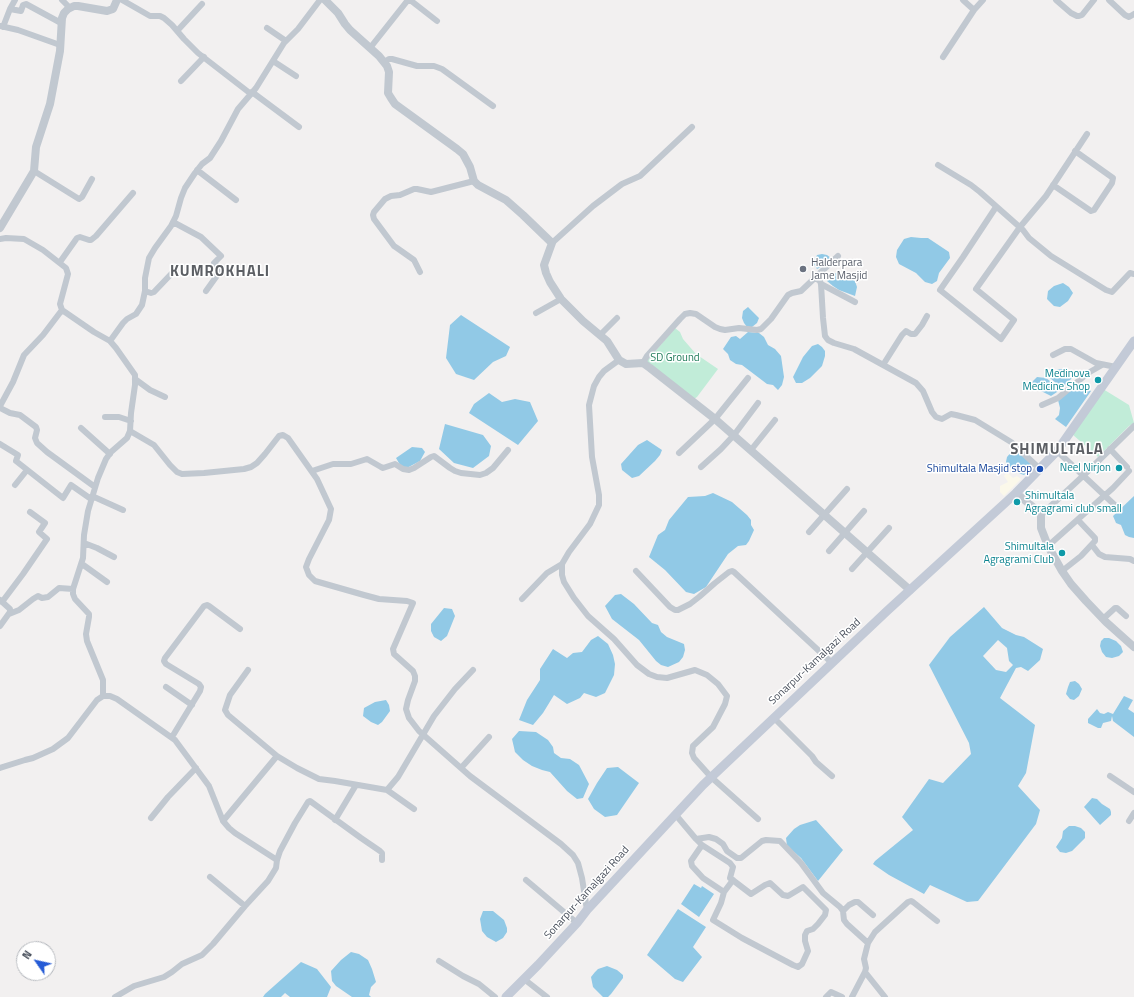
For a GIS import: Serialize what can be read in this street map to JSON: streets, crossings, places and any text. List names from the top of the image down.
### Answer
{
  "streets": {
    "main road": ["Sonarpur-Kamalgazi Road"]
  },
  "districts": ["KUMROKHALI", "SHIMULTALA"],
  "parks": ["SD Ground"],
  "places": [
    "Halderpara Jame Masjid",
    "Medinova Medicine Shop",
    "Neel Nirjon",
    "Shimultala Masjid stop",
    "Shimultala Agragrami club small",
    "Shimultala Agragrami Club"
  ],
  "north": "top left"
}
